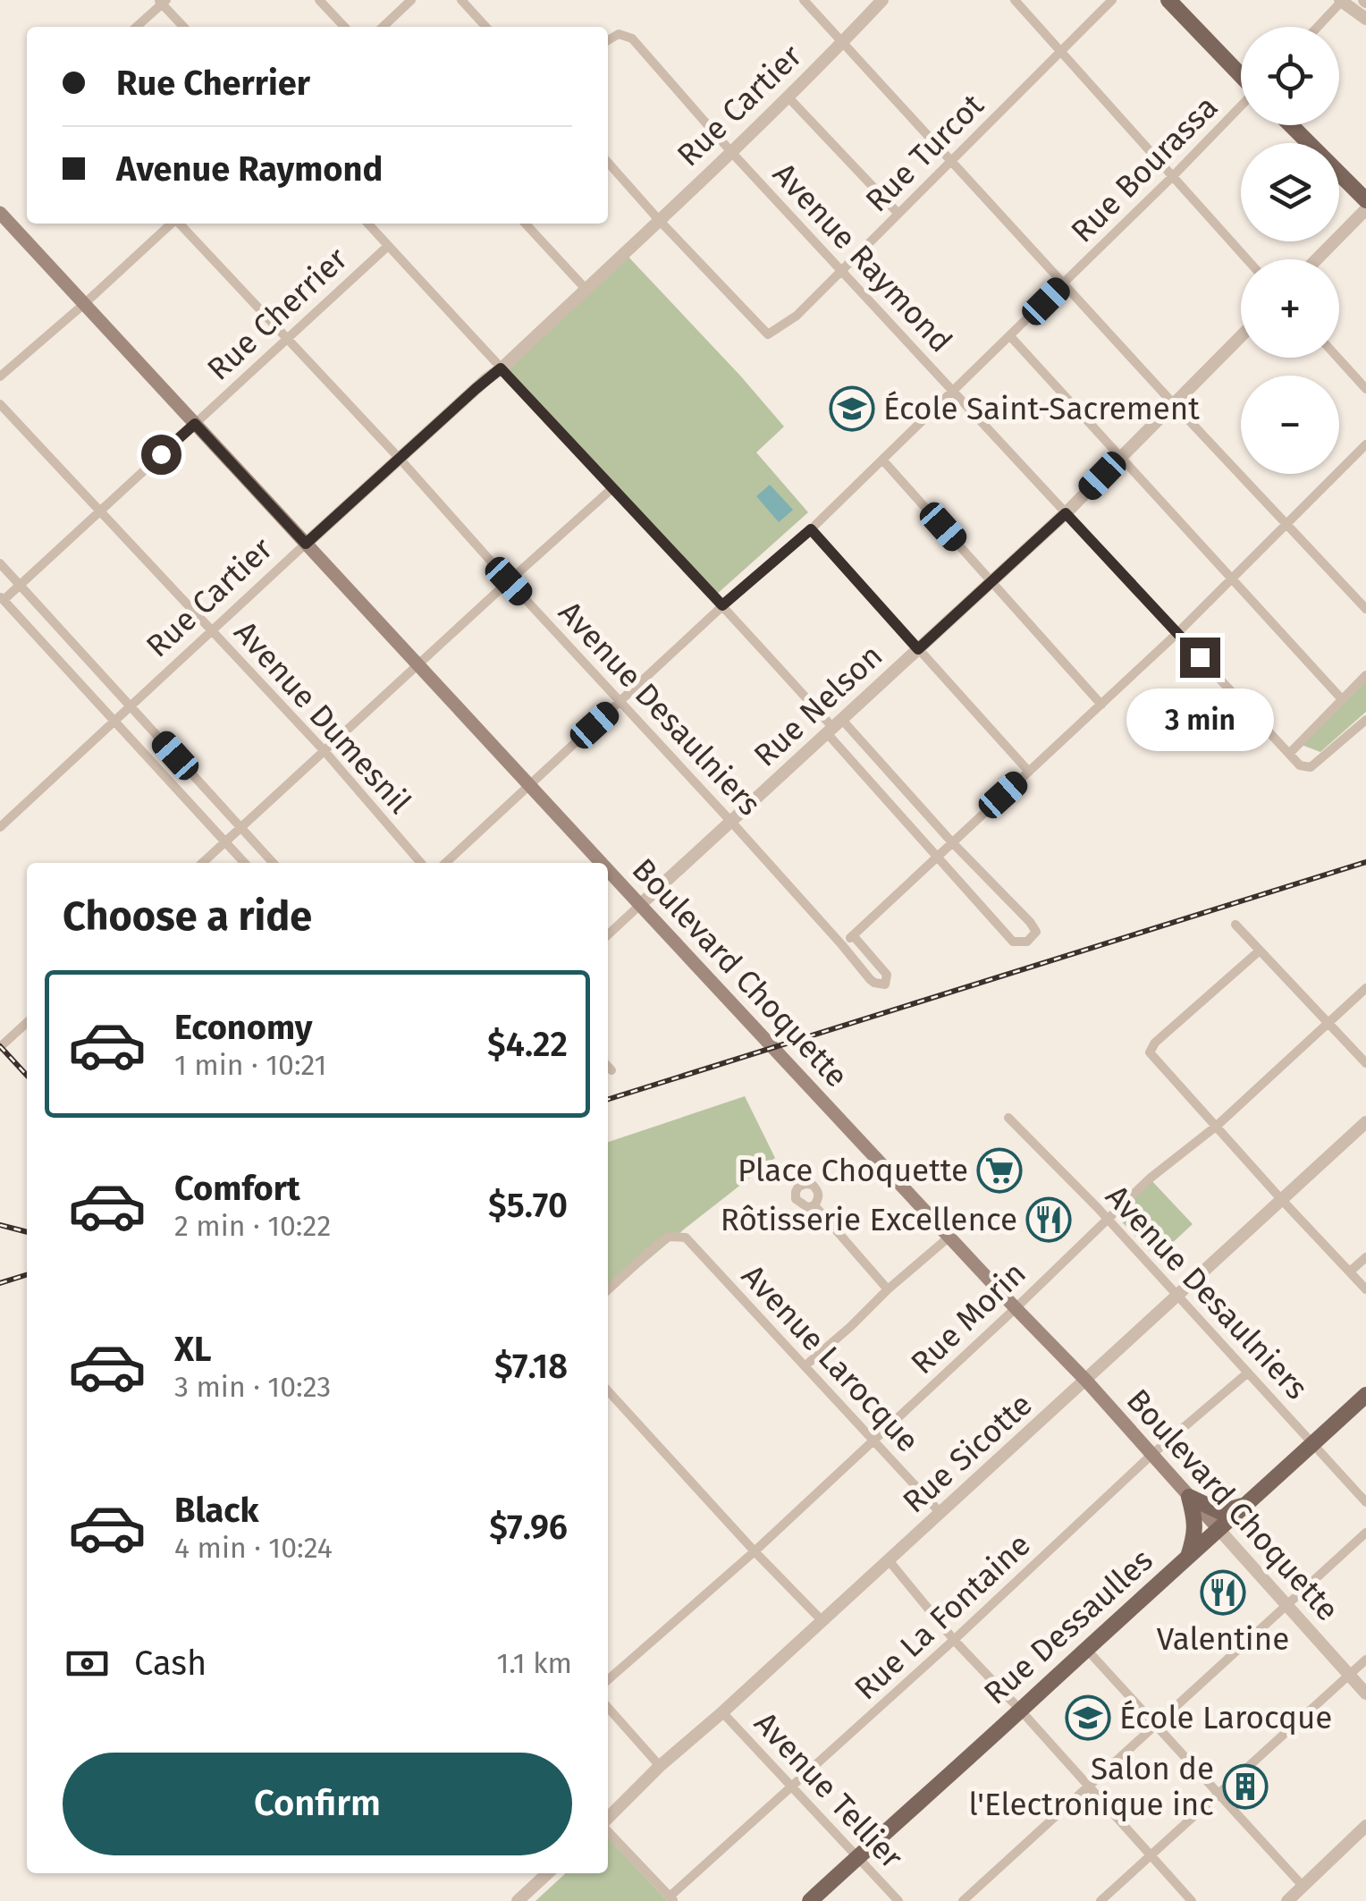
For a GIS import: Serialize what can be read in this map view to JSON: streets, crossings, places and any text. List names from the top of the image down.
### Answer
{
  "streets": {
    "main road": ["Boulevard Choquette", "Rue Dessaulles"],
    "street": [
      "Rue Cartier",
      "Rue Turcot",
      "Rue Bourassa",
      "Avenue Raymond",
      "Rue Cherrier",
      "Rue Nelson",
      "Avenue Desaulniers",
      "Avenue Dumesnil",
      "Rue Morin",
      "Avenue Larocque",
      "Rue Sicotte",
      "Rue La Fontaine",
      "Avenue Tellier"
    ]
  },
  "crossings": [
    ["Rue Cartier", "Rue Turcot"],
    ["Rue Cartier", "Avenue Raymond"],
    ["Rue Cartier", "Avenue Desaulniers"],
    ["Rue Cartier", "Avenue Dumesnil"],
    ["Rue Cartier", "Boulevard Choquette"],
    ["Rue Turcot", "Avenue Raymond"],
    ["Rue Bourassa", "Avenue Raymond"],
    ["Rue Bourassa", "Avenue Desaulniers"],
    ["Rue Bourassa", "Boulevard Choquette"],
    ["Avenue Raymond", "Rue Nelson"],
    ["Rue Cherrier", "Avenue Desaulniers"],
    ["Rue Cherrier", "Avenue Dumesnil"],
    ["Rue Cherrier", "Boulevard Choquette"],
    ["Rue Nelson", "Avenue Desaulniers"],
    ["Rue Nelson", "Boulevard Choquette"],
    ["Avenue Desaulniers", "Rue Morin"],
    ["Avenue Desaulniers", "Rue Sicotte"],
    ["Avenue Desaulniers", "Rue La Fontaine"],
    ["Avenue Desaulniers", "Rue Dessaulles"],
    ["Boulevard Choquette", "Rue Morin"],
    ["Boulevard Choquette", "Rue Sicotte"],
    ["Boulevard Choquette", "Rue La Fontaine"],
    ["Boulevard Choquette", "Rue Dessaulles"],
    ["Rue Morin", "Avenue Larocque"],
    ["Avenue Larocque", "Rue Sicotte"],
    ["Rue Sicotte", "Avenue Tellier"],
    ["Rue La Fontaine", "Avenue Tellier"],
    ["Rue Dessaulles", "Avenue Tellier"]
  ],
  "places": {
    "school or university": ["École Saint-Sacrement", "École Larocque"],
    "supermarket": ["Place Choquette"],
    "restaurant": ["Rôtisserie Excellence", "Valentine"],
    "building": ["Salon de l'Electronique inc"]
  },
  "page": {
    "map_buttons": ["+", "−"],
    "banner": ["Rue Cherrier", "Avenue Raymond"],
    "bubble": "3 min",
    "heading": "Choose a ride",
    "list": [
      {
        "name": "Economy",
        "note": "1 min · 10:21",
        "value": "$4.22"
      },
      {
        "name": "Comfort",
        "note": "2 min · 10:22",
        "value": "$5.70"
      },
      {
        "name": "XL",
        "note": "3 min · 10:23",
        "value": "$7.18"
      },
      {
        "name": "Black",
        "note": "4 min · 10:24",
        "value": "$7.96"
      }
    ],
    "pay": ["Cash", "1.1 km"],
    "buttons": "Confirm"
  }
}
